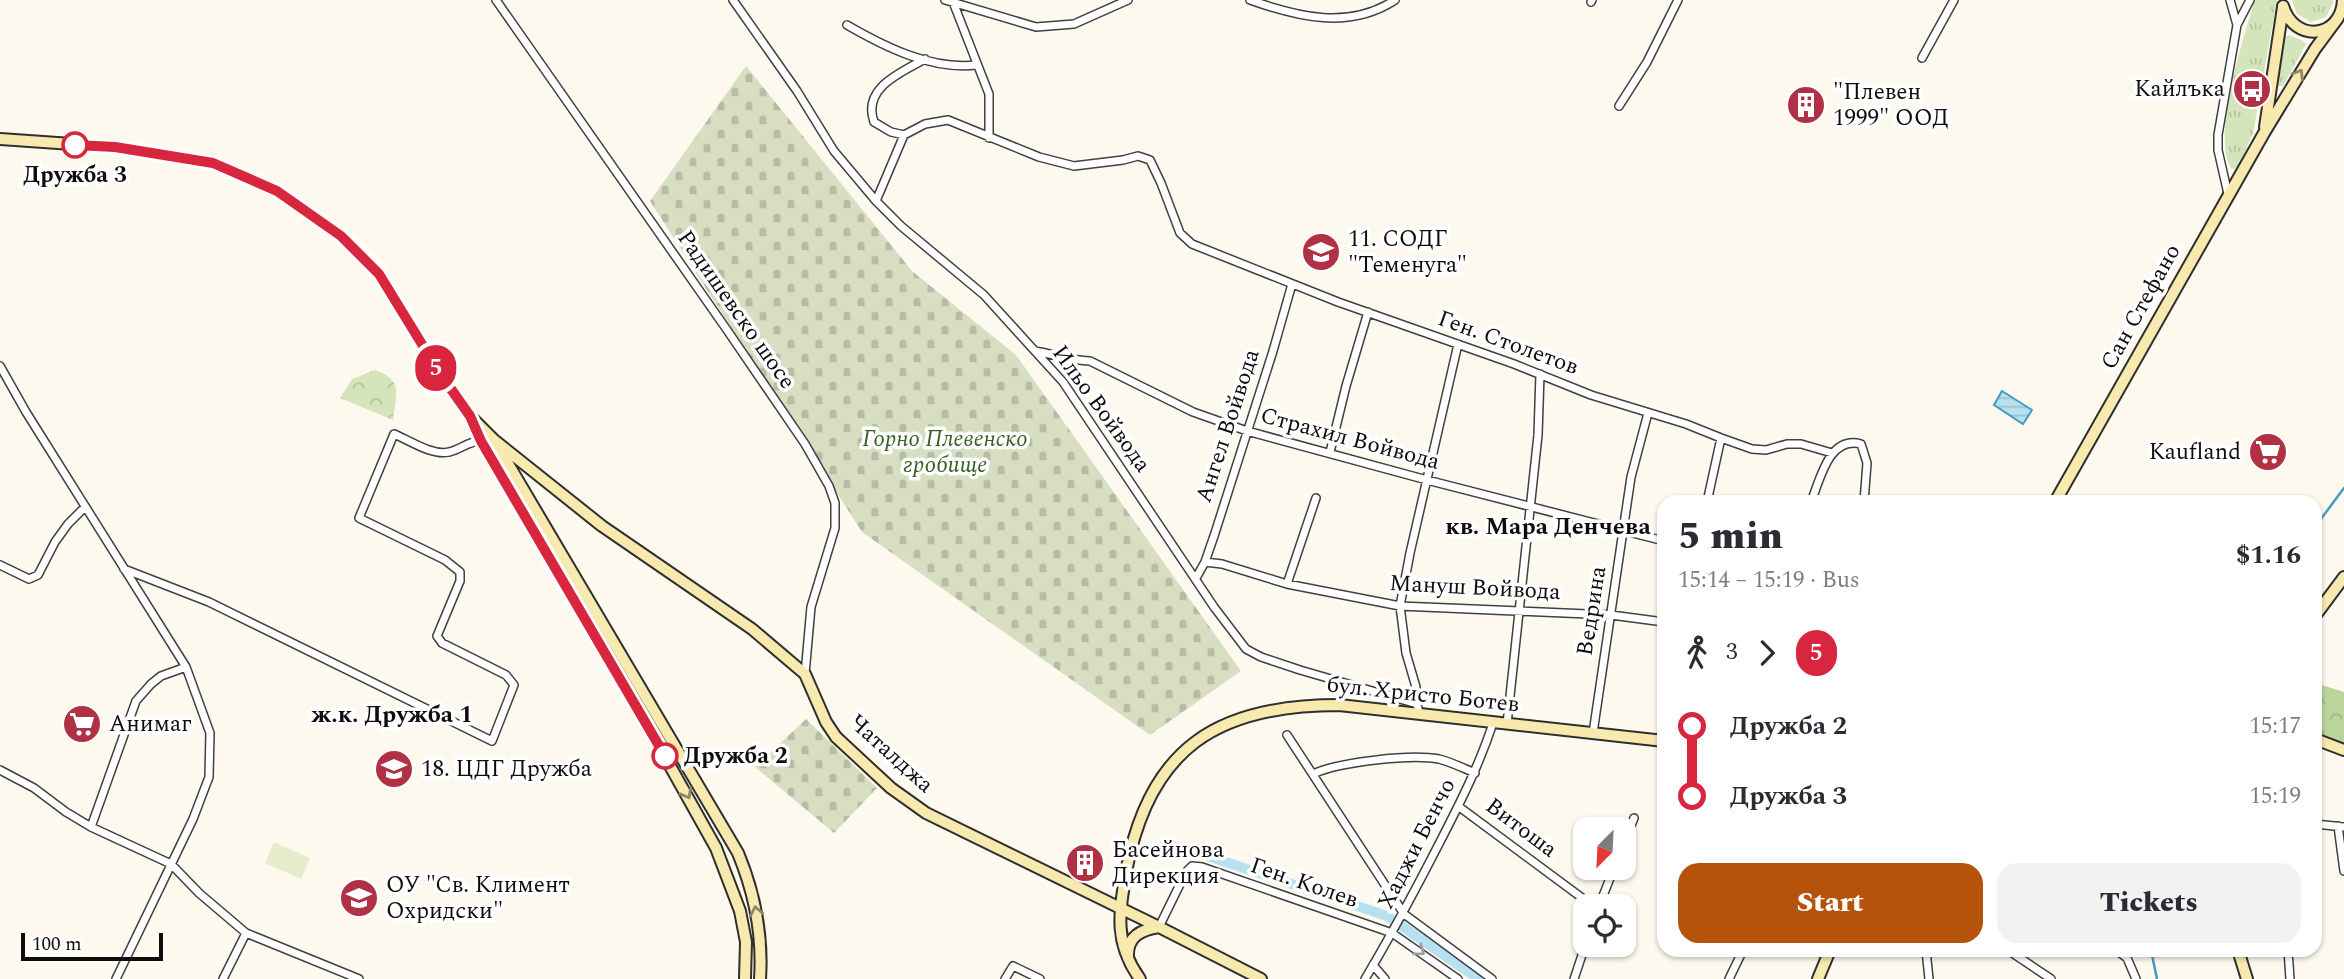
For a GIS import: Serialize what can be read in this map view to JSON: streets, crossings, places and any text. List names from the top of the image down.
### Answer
{
  "streets": {
    "street": [
      "Сан Стефано",
      "Радишевско шосе",
      "Ген. Столетов",
      "Ильо Войвода",
      "Ангел Войвода",
      "Страхил Войвода",
      "Мануш Войвода",
      "Ведрина",
      "бул. Христо Ботев",
      "Чаталджа",
      "Витоша",
      "Хаджи Бенчо",
      "Ген. Колев"
    ]
  },
  "crossings": [
    ["Радишевско шосе", "Чаталджа"],
    ["Ген. Столетов", "Ангел Войвода"],
    ["Ген. Столетов", "Ведрина"],
    ["Ильо Войвода", "Ангел Войвода"],
    ["Ильо Войвода", "Страхил Войвода"],
    ["Ильо Войвода", "бул. Христо Ботев"],
    ["Ангел Войвода", "Страхил Войвода"],
    ["Ангел Войвода", "Мануш Войвода"],
    ["Страхил Войвода", "Ведрина"],
    ["Мануш Войвода", "Ведрина"],
    ["Ведрина", "бул. Христо Ботев"],
    ["бул. Христо Ботев", "Чаталджа"],
    ["бул. Христо Ботев", "Хаджи Бенчо"],
    ["Чаталджа", "Ген. Колев"],
    ["Витоша", "Хаджи Бенчо"],
    ["Хаджи Бенчо", "Ген. Колев"]
  ],
  "districts": ["кв. Мара Денчева", "ж.к. Дружба 1"],
  "parks": ["Горно Плевенско гробище"],
  "places": {
    "bus stop": ["Кайлъка"],
    "building": ["\"Плевен 1999\" ООД", "Басейнова Дирекция"],
    "other": ["Дружба 3", "Дружба 2"],
    "school or university": ["11. СОДГ \"Теменуга\"", "18. ЦДГ Дружба", "ОУ \"Св. Климент Охридски\""],
    "supermarket": ["Kaufland", "Анимаг"]
  },
  "lines": ["bus line 5"],
  "scale_bar": "100 m",
  "north": "bottom left",
  "page": {
    "on_map": "5",
    "heading": ["5 min", "15:14 – 15:19 · Bus", "$1.16"],
    "legs": ["3", "5"],
    "list": [
      {
        "name": "Дружба 2",
        "value": "15:17"
      },
      {
        "name": "Дружба 3",
        "value": "15:19"
      }
    ],
    "buttons": ["Start", "Tickets"],
    "scale": "100 m"
  }
}
